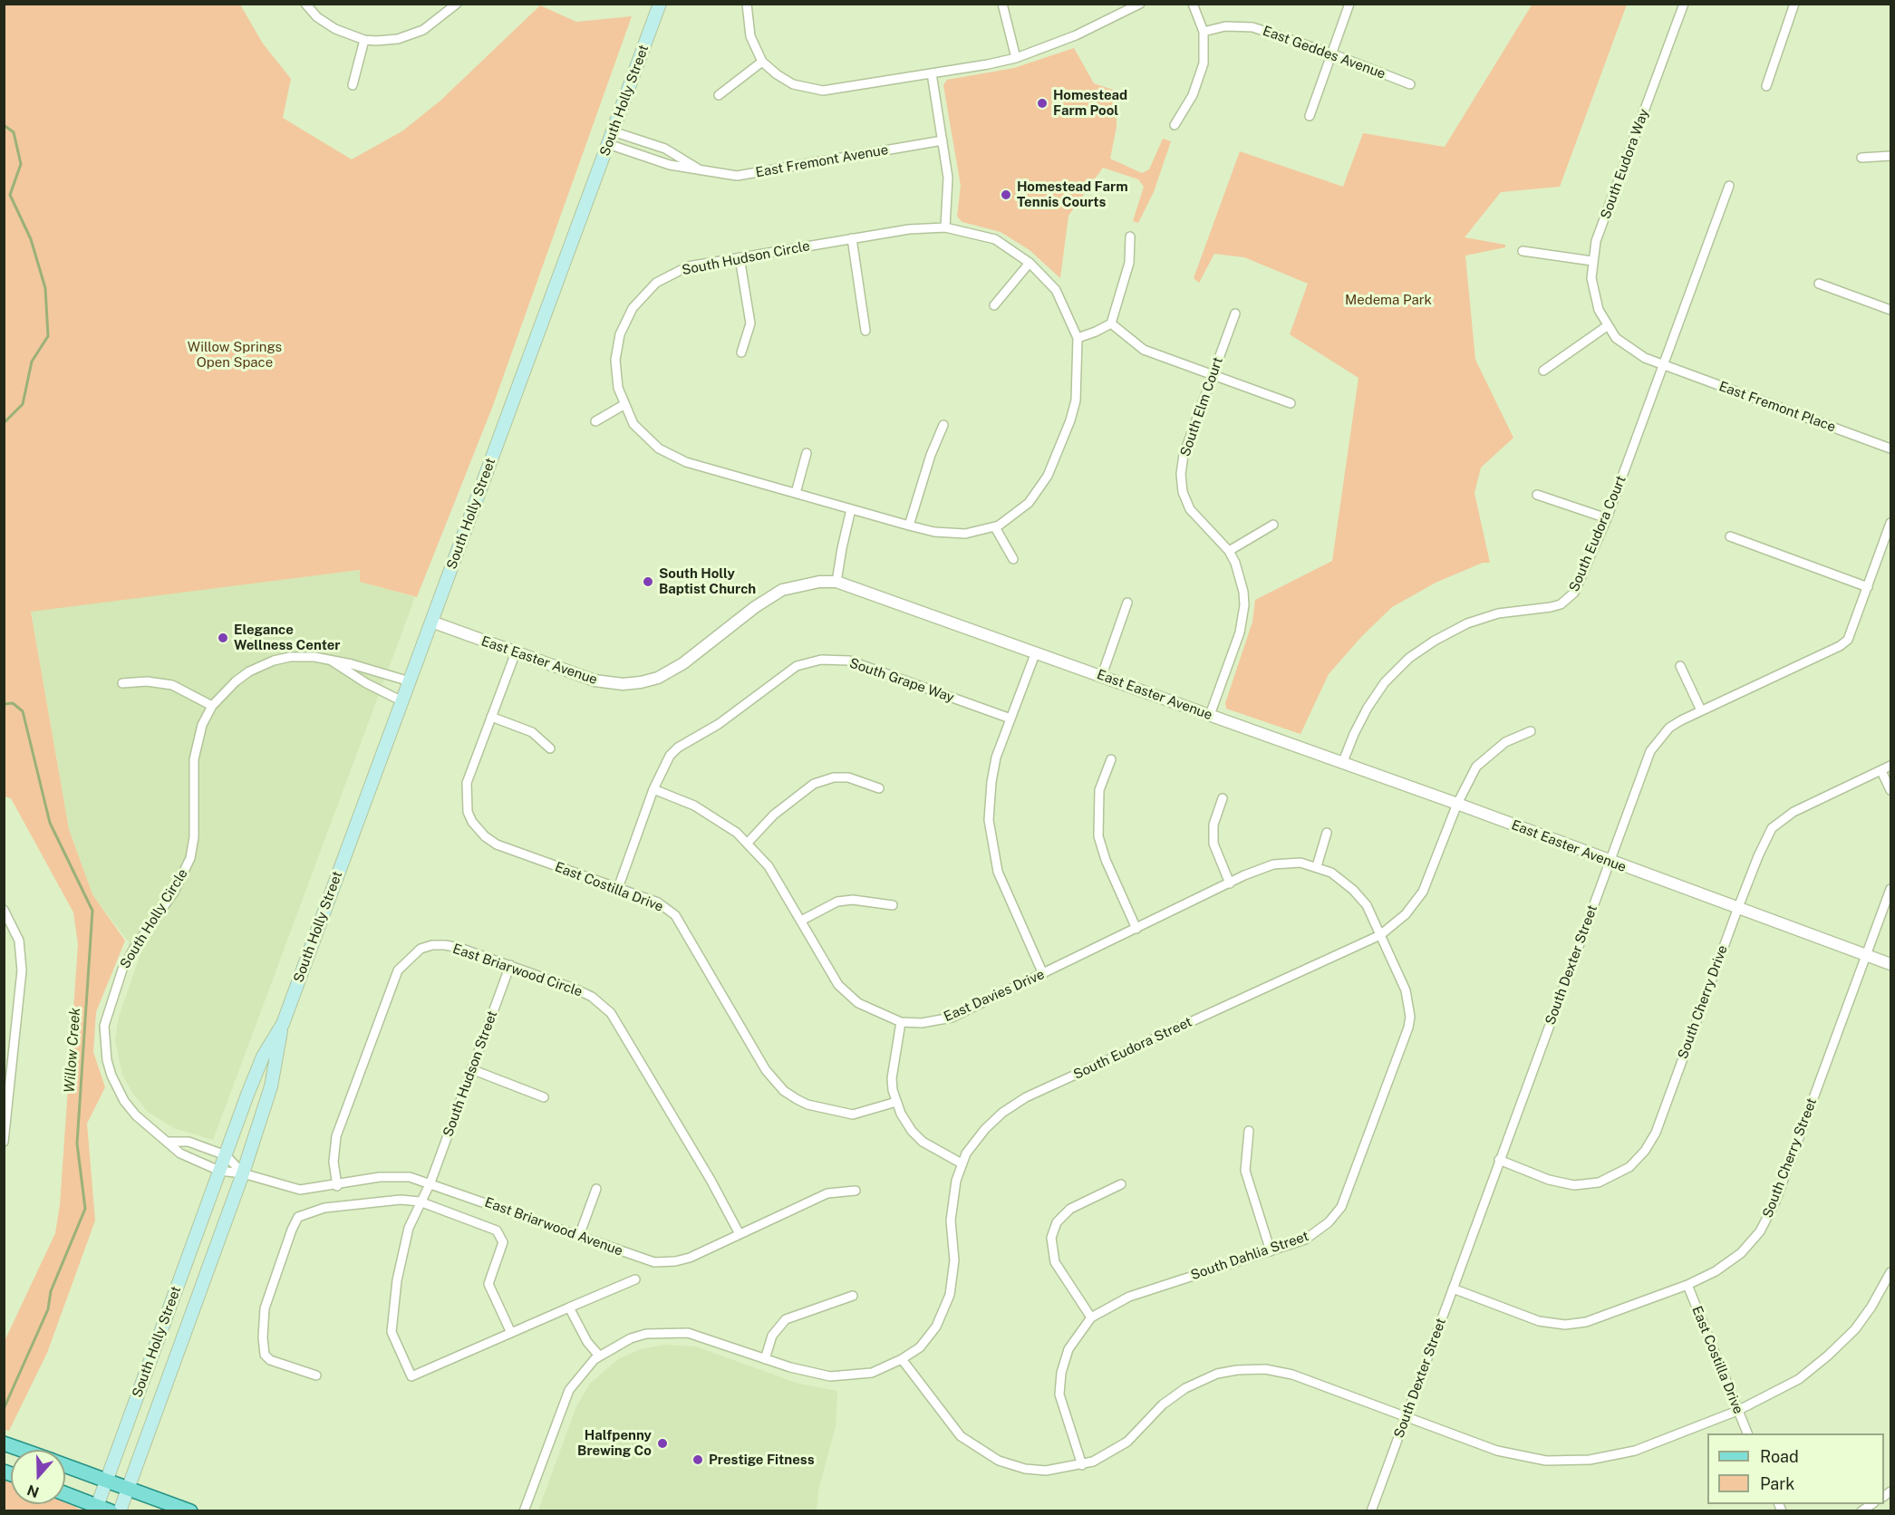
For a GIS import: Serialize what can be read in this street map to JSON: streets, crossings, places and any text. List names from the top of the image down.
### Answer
{
  "streets": {
    "main road": ["South Holly Street"],
    "street": [
      "East Geddes Avenue",
      "East Fremont Avenue",
      "South Eudora Way",
      "South Hudson Circle",
      "South Elm Court",
      "East Fremont Place",
      "South Eudora Court",
      "East Easter Avenue",
      "South Grape Way",
      "East Costilla Drive",
      "South Holly Circle",
      "South Dexter Street",
      "East Briarwood Circle",
      "East Davies Drive",
      "South Cherry Drive",
      "South Eudora Street",
      "South Hudson Street",
      "South Cherry Street",
      "East Briarwood Avenue",
      "South Dahlia Street"
    ]
  },
  "crossings": [
    ["South Holly Street", "East Fremont Avenue"],
    ["South Holly Street", "East Easter Avenue"],
    ["South Holly Street", "South Holly Circle"],
    ["South Holly Street", "East Briarwood Avenue"],
    ["South Eudora Way", "East Fremont Place"],
    ["South Eudora Way", "South Eudora Court"],
    ["South Elm Court", "East Easter Avenue"],
    ["East Fremont Place", "South Eudora Court"],
    ["South Eudora Court", "East Easter Avenue"],
    ["East Easter Avenue", "East Costilla Drive"],
    ["East Easter Avenue", "South Dexter Street"],
    ["East Easter Avenue", "South Cherry Drive"],
    ["East Easter Avenue", "South Eudora Street"],
    ["East Easter Avenue", "South Cherry Street"],
    ["South Grape Way", "East Costilla Drive"],
    ["South Grape Way", "East Davies Drive"],
    ["East Costilla Drive", "South Cherry Street"],
    ["South Holly Circle", "East Briarwood Avenue"],
    ["South Dexter Street", "South Cherry Drive"],
    ["South Dexter Street", "South Cherry Street"],
    ["East Briarwood Circle", "South Hudson Street"],
    ["East Briarwood Circle", "East Briarwood Avenue"],
    ["East Davies Drive", "South Eudora Street"],
    ["East Davies Drive", "South Dahlia Street"],
    ["South Eudora Street", "South Dahlia Street"],
    ["South Hudson Street", "East Briarwood Avenue"]
  ],
  "water": ["Willow Creek"],
  "parks": ["Medema Park", "Willow Springs Open Space"],
  "places": [
    "Homestead Farm Pool",
    "Homestead Farm Tennis Courts",
    "South Holly Baptist Church",
    "Elegance Wellness Center",
    "Halfpenny Brewing Co",
    "Prestige Fitness"
  ],
  "legend": ["Road", "Park"],
  "north": "bottom"
}
